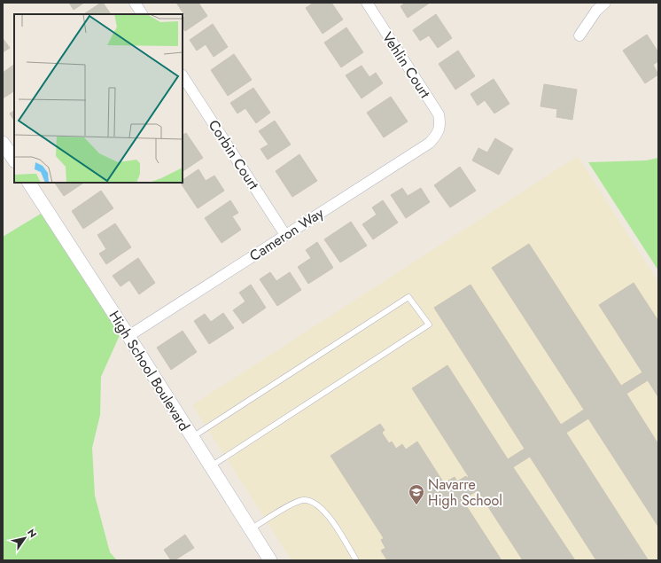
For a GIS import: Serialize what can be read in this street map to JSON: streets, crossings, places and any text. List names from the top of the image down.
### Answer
{
  "streets": {
    "street": [
      "Vehlin Court",
      "Corbin Court",
      "Cameron Way",
      "High School Boulevard"
    ]
  },
  "crossings": [
    ["Vehlin Court", "Cameron Way"],
    ["Corbin Court", "Cameron Way"],
    ["Cameron Way", "High School Boulevard"]
  ],
  "places": {
    "school or university": ["Navarre High School"]
  },
  "north": "top right"
}
